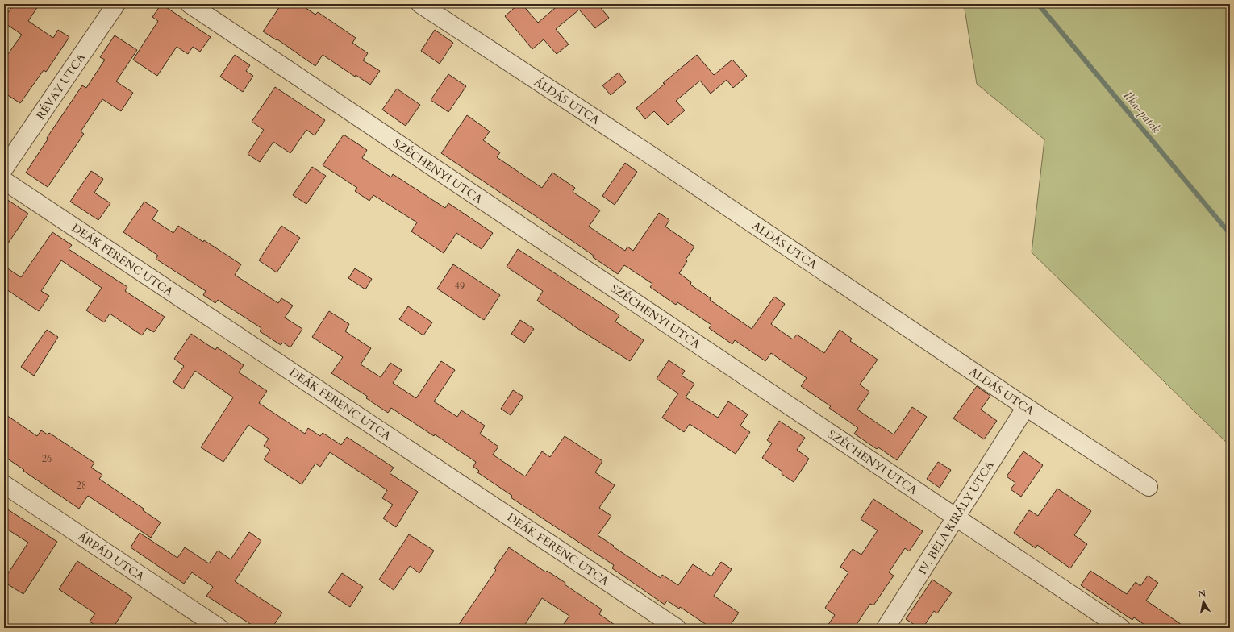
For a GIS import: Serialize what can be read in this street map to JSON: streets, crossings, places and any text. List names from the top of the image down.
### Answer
{
  "streets": {
    "street": [
      "RÉVAY UTCA",
      "ÁLDÁS UTCA",
      "SZÉCHENYI UTCA",
      "DEÁK FERENC UTCA",
      "IV. BÉLA KIRÁLY UTCA",
      "ÁRPÁD UTCA"
    ]
  },
  "crossings": [
    ["ÁLDÁS UTCA", "IV. BÉLA KIRÁLY UTCA"],
    ["SZÉCHENYI UTCA", "IV. BÉLA KIRÁLY UTCA"]
  ],
  "water": ["Ilka-patak"],
  "house_numbers": ["49", "26", "28"],
  "north": "top"
}
